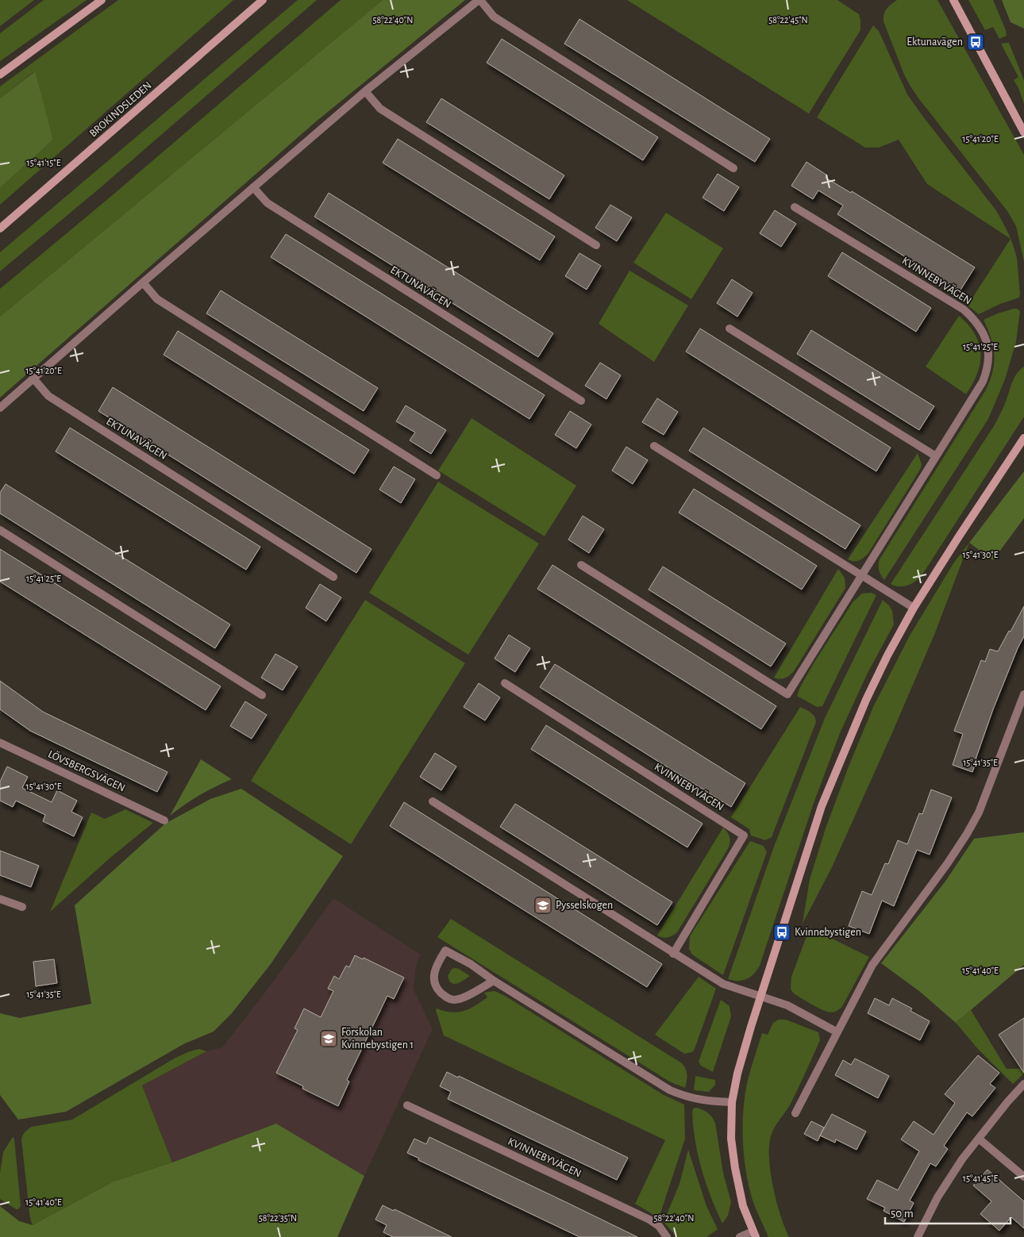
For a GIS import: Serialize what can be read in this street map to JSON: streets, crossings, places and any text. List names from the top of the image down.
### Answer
{
  "streets": {
    "street": [
      "BROKINDSLEDEN",
      "KVINNEBYVÄGEN",
      "EKTUNAVÄGEN",
      "LÖVSBERGSVÄGEN"
    ]
  },
  "places": {
    "bus stop": ["Ektunavägen", "Kvinnebystigen"],
    "school or university": ["Pysselskogen", "Förskolan Kvinnebystigen 1"]
  },
  "scale_bar": "50 m",
  "coordinates": [
    "58°22'40\"N",
    "58°22'45\"N",
    "15°41'20\"E",
    "15°41'15\"E",
    "15°41'25\"E",
    "15°41'30\"E",
    "15°41'35\"E",
    "15°41'40\"E",
    "15°41'45\"E",
    "58°22'35\"N"
  ]
}
